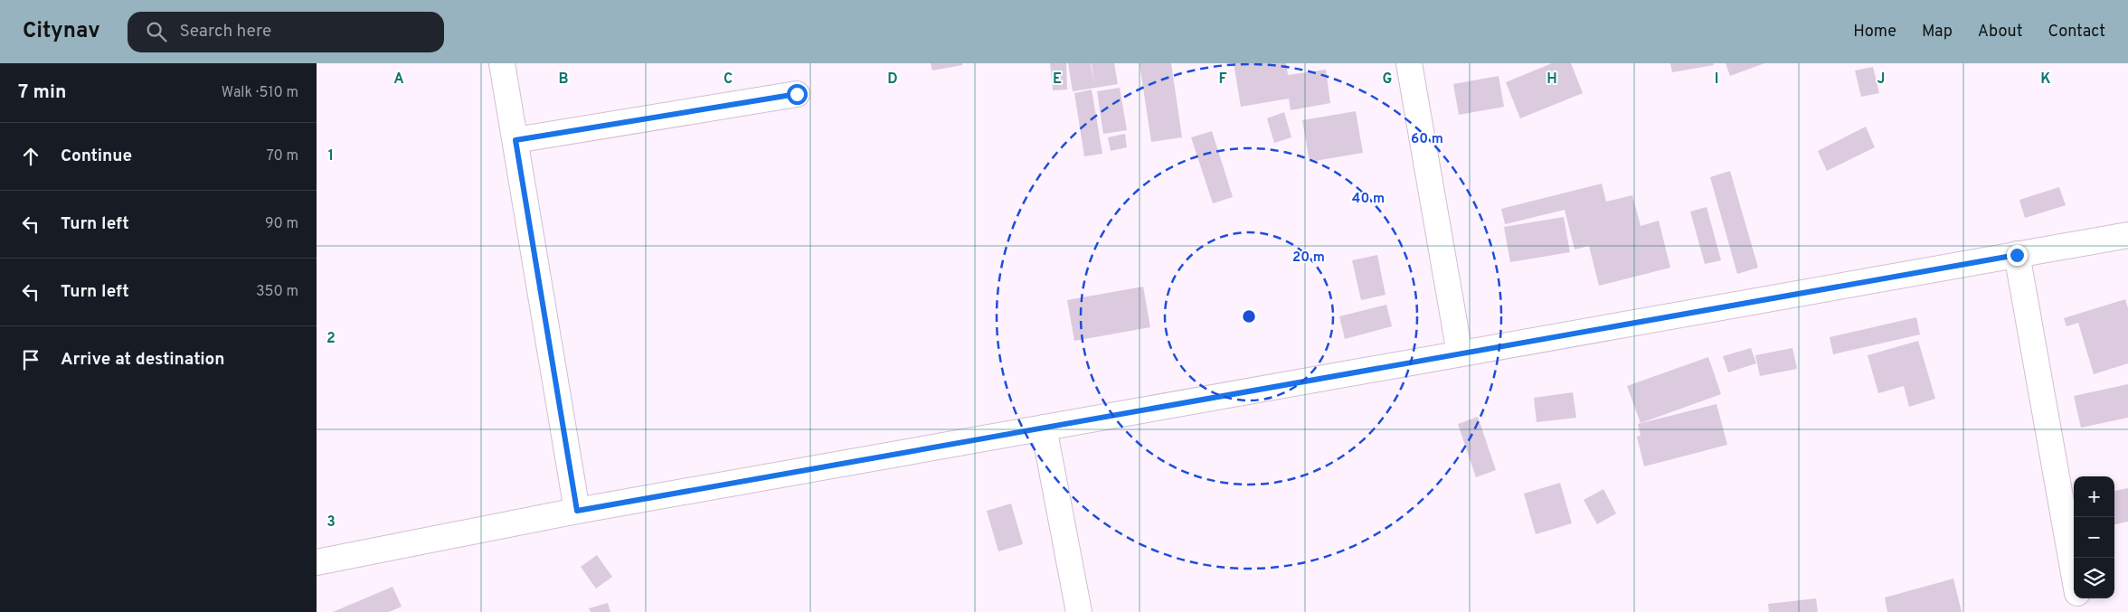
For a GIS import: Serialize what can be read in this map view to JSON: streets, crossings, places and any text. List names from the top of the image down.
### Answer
{
  "page": {
    "header": "Citynav",
    "search": "Search here",
    "nav": [
      "Home",
      "Map",
      "About",
      "Contact"
    ],
    "heading": ["7 min", "Walk · 510 m"],
    "list": [
      ["Continue", "70 m"],
      ["Turn left", "90 m"],
      ["Turn left", "350 m"],
      "Arrive at destination"
    ],
    "map_buttons": ["+", "−"]
  },
  "grid": {
    "columns": [
      "A",
      "B",
      "C",
      "D",
      "E",
      "F",
      "G",
      "H",
      "I",
      "J",
      "K"
    ],
    "rows": ["1", "2", "3"]
  },
  "rings": ["60 m", "40 m", "20 m"]
}
